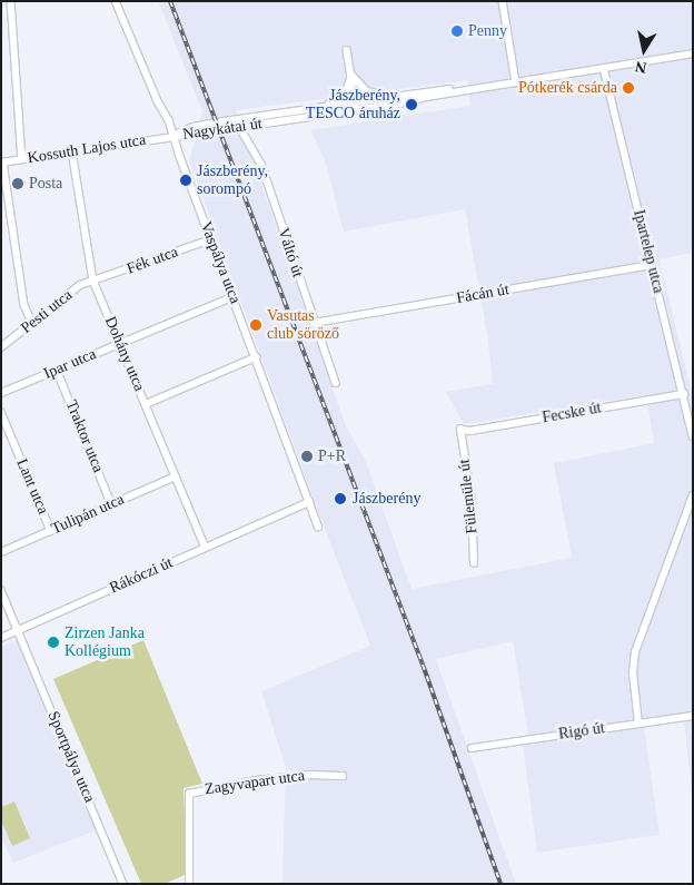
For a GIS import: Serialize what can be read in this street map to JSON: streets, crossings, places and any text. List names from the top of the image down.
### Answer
{
  "streets": {
    "street": [
      "Nagykátai út",
      "Kossuth Lajos utca",
      "Ipartelep utca",
      "Váltó út",
      "Fék utca",
      "Vaspálya utca",
      "Fácán út",
      "Pesti utca",
      "Dohány utca",
      "Ipar utca",
      "Fecske út",
      "Traktor utca",
      "Lant utca",
      "Fülemüle út",
      "Tulipán utca",
      "Rákóczi út",
      "Rigó út",
      "Sportpálya utca",
      "Zagyvapart utca"
    ]
  },
  "crossings": [
    ["Nagykátai út", "Kossuth Lajos utca"],
    ["Nagykátai út", "Ipartelep utca"],
    ["Nagykátai út", "Váltó út"],
    ["Nagykátai út", "Vaspálya utca"],
    ["Kossuth Lajos utca", "Vaspálya utca"],
    ["Kossuth Lajos utca", "Dohány utca"],
    ["Ipartelep utca", "Fácán út"],
    ["Ipartelep utca", "Fecske út"],
    ["Váltó út", "Fácán út"],
    ["Fék utca", "Vaspálya utca"],
    ["Fék utca", "Pesti utca"],
    ["Fék utca", "Dohány utca"],
    ["Vaspálya utca", "Ipar utca"],
    ["Vaspálya utca", "Rákóczi út"],
    ["Pesti utca", "Dohány utca"],
    ["Dohány utca", "Ipar utca"],
    ["Dohány utca", "Tulipán utca"],
    ["Dohány utca", "Rákóczi út"],
    ["Ipar utca", "Traktor utca"],
    ["Fecske út", "Fülemüle út"],
    ["Traktor utca", "Tulipán utca"],
    ["Lant utca", "Tulipán utca"],
    ["Rákóczi út", "Sportpálya utca"]
  ],
  "places": [
    "Penny",
    "Pótkerék csárda",
    "Jászberény, TESCO áruház",
    "Jászberény, sorompó",
    "Posta",
    "Vasutas club söröző",
    "P+R",
    "Jászberény",
    "Zirzen Janka Kollégium"
  ],
  "north": "bottom"
}
